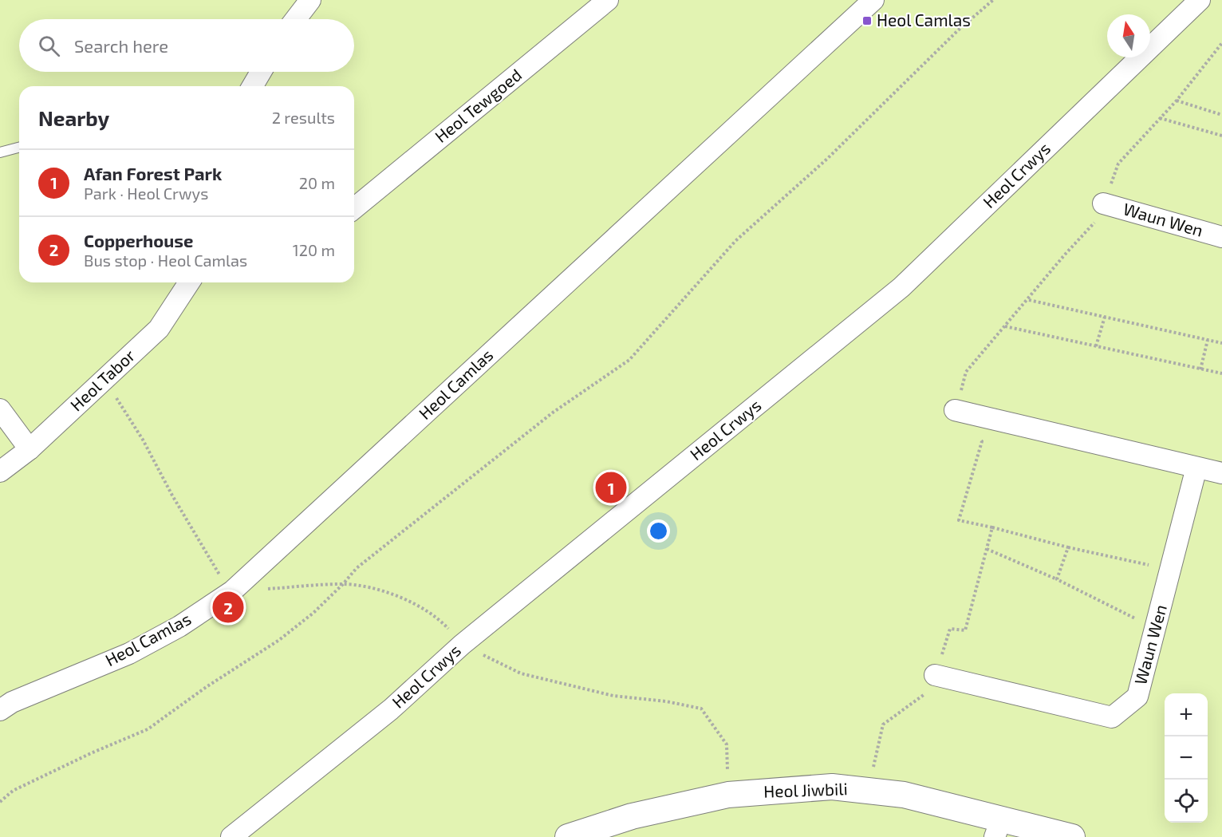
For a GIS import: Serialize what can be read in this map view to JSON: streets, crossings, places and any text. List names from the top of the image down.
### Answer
{
  "streets": {
    "street": [
      "Heol Tewgoed",
      "Heol Crwys",
      "Waun Wen",
      "Heol Tabor",
      "Heol Camlas",
      "Heol Jiwbili"
    ]
  },
  "places": {
    "transit": ["Heol Camlas"]
  },
  "north": "top",
  "page": {
    "search": "Search here",
    "heading": ["Nearby", "2 results"],
    "list": [
      {
        "mark": "1",
        "name": "Afan Forest Park",
        "note": "Park · Heol Crwys",
        "value": "20 m"
      },
      {
        "mark": "2",
        "name": "Copperhouse",
        "note": "Bus stop · Heol Camlas",
        "value": "120 m"
      }
    ],
    "pins": ["1", "2"],
    "map_buttons": ["+", "−"]
  }
}
